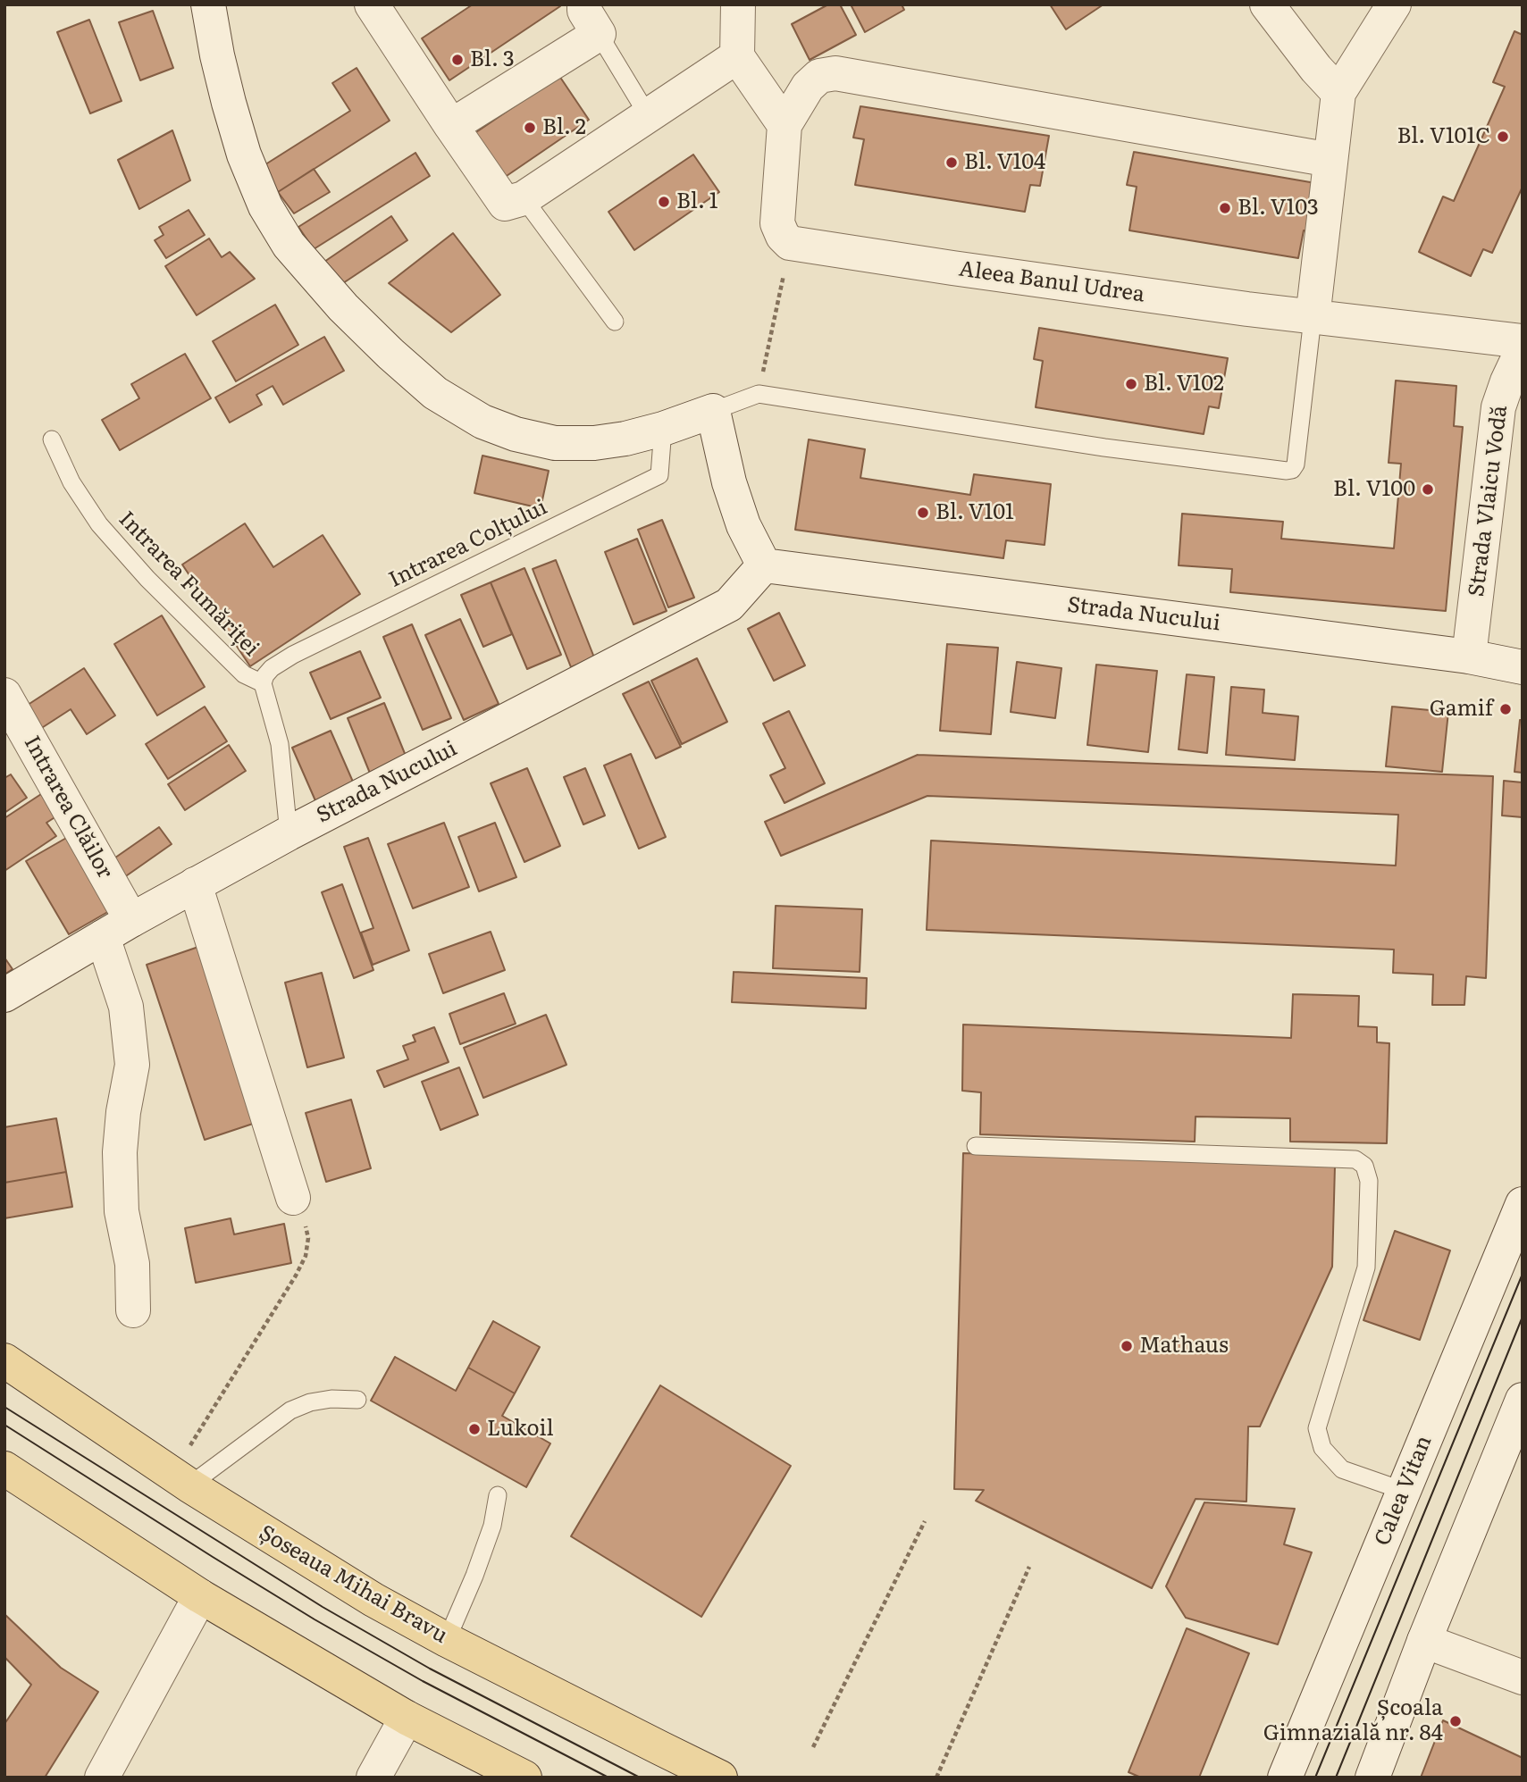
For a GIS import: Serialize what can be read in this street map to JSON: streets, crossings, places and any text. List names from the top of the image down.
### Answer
{
  "streets": {
    "main road": ["Șoseaua Mihai Bravu"],
    "street": [
      "Aleea Banul Udrea",
      "Strada Vlaicu Vodă",
      "Strada Nucului",
      "Intrarea Clăilor",
      "Calea Vitan"
    ],
    "lane": ["Intrarea Colțului", "Intrarea Fumăriței"]
  },
  "crossings": [
    ["Strada Vlaicu Vodă", "Strada Nucului"],
    ["Intrarea Colțului", "Intrarea Fumăriței"],
    ["Intrarea Fumăriței", "Strada Nucului"],
    ["Strada Nucului", "Intrarea Clăilor"]
  ],
  "places": [
    "Bl. 3",
    "Bl. 2",
    "Bl. V101C",
    "Bl. V104",
    "Bl. 1",
    "Bl. V103",
    "Bl. V102",
    "Bl. V100",
    "Bl. V101",
    "Gamif",
    "Mathaus",
    "Lukoil",
    "Școala Gimnazială nr. 84"
  ]
}
